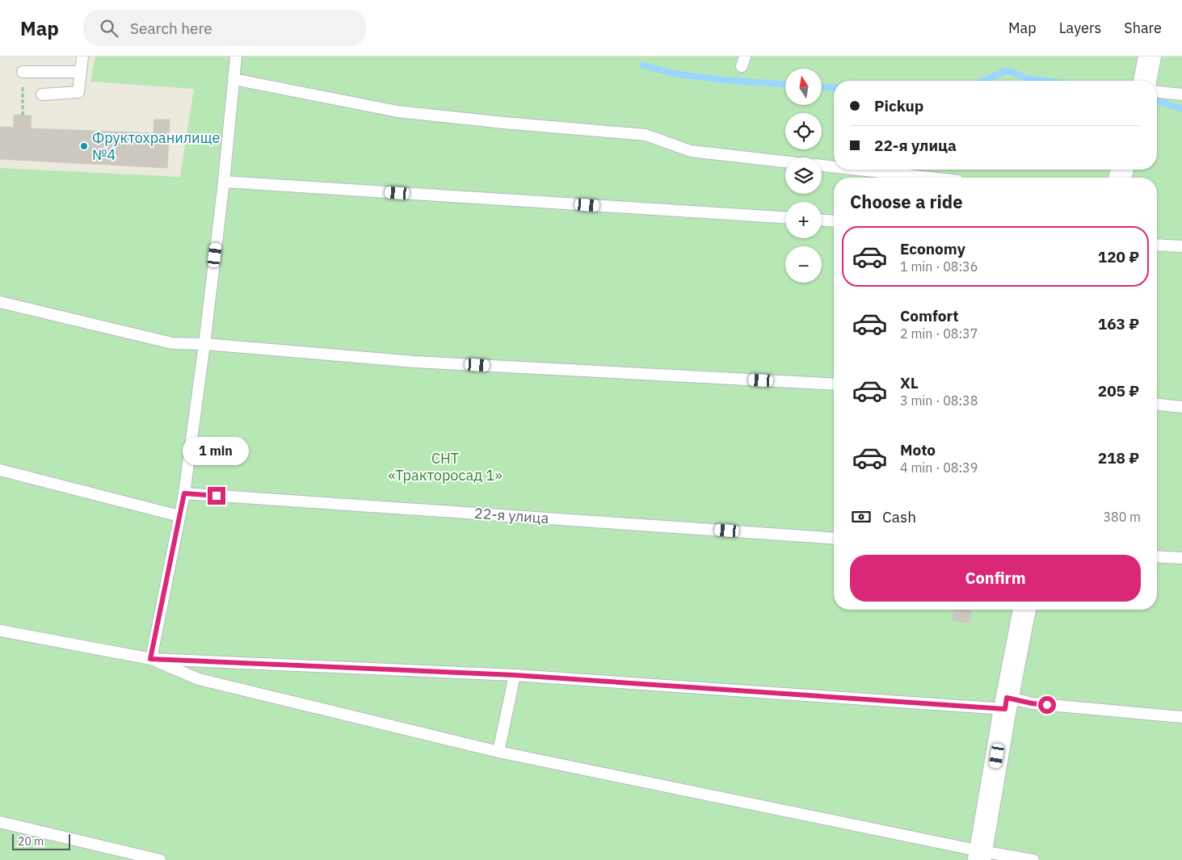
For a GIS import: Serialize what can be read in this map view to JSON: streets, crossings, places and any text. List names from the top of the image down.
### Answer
{
  "streets": {
    "lane": ["22-я улица"]
  },
  "parks": ["СНТ «Тракторосад 1»"],
  "places": ["Фруктохранилище №4"],
  "scale_bar": "20 m",
  "north": "top",
  "page": {
    "header": "Map",
    "search": "Search here",
    "nav": ["Map", "Layers", "Share"],
    "map_buttons": ["+", "−"],
    "banner": ["Pickup", "22-я улица"],
    "heading": "Choose a ride",
    "list": [
      {
        "name": "Economy",
        "note": "1 min · 08:36",
        "value": "120 ₽"
      },
      {
        "name": "Comfort",
        "note": "2 min · 08:37",
        "value": "163 ₽"
      },
      {
        "name": "XL",
        "note": "3 min · 08:38",
        "value": "205 ₽"
      },
      {
        "name": "Moto",
        "note": "4 min · 08:39",
        "value": "218 ₽"
      }
    ],
    "bubble": "1 min",
    "pay": ["Cash", "380 m"],
    "buttons": "Confirm",
    "scale": "20 m"
  }
}
